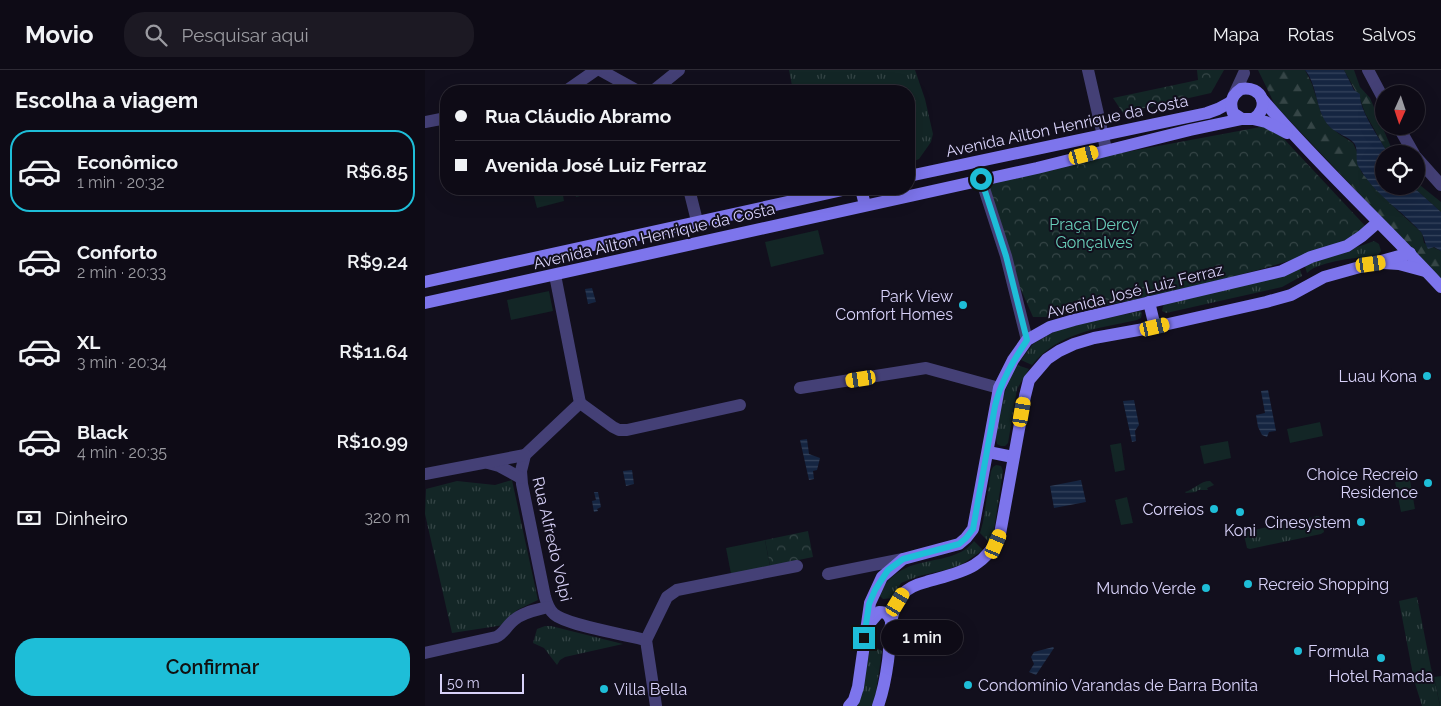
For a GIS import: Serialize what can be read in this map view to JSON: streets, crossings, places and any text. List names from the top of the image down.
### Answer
{
  "streets": {
    "street": ["Avenida Ailton Henrique da Costa", "Avenida José Luiz Ferraz", "Rua Alfredo Volpi"]
  },
  "parks": ["Praça Dercy Gonçalves"],
  "places": [
    "Park View Comfort Homes",
    "Luau Kona",
    "Choice Recreio Residence",
    "Correios",
    "Koni",
    "Cinesystem",
    "Recreio Shopping",
    "Mundo Verde",
    "Formula",
    "Hotel Ramada",
    "Condomínio Varandas de Barra Bonita",
    "Villa Bella"
  ],
  "scale_bar": "50 m",
  "north": "bottom",
  "page": {
    "header": "Movio",
    "search": "Pesquisar aqui",
    "nav": ["Mapa", "Rotas", "Salvos"],
    "heading": "Escolha a viagem",
    "banner": ["Rua Cláudio Abramo", "Avenida José Luiz Ferraz"],
    "list": [
      {
        "name": "Econômico",
        "note": "1 min · 20:32",
        "value": "R$6.85"
      },
      {
        "name": "Conforto",
        "note": "2 min · 20:33",
        "value": "R$9.24"
      },
      {
        "name": "XL",
        "note": "3 min · 20:34",
        "value": "R$11.64"
      },
      {
        "name": "Black",
        "note": "4 min · 20:35",
        "value": "R$10.99"
      }
    ],
    "pay": ["Dinheiro", "320 m"],
    "bubble": "1 min",
    "buttons": "Confirmar",
    "scale": "50 m"
  }
}
